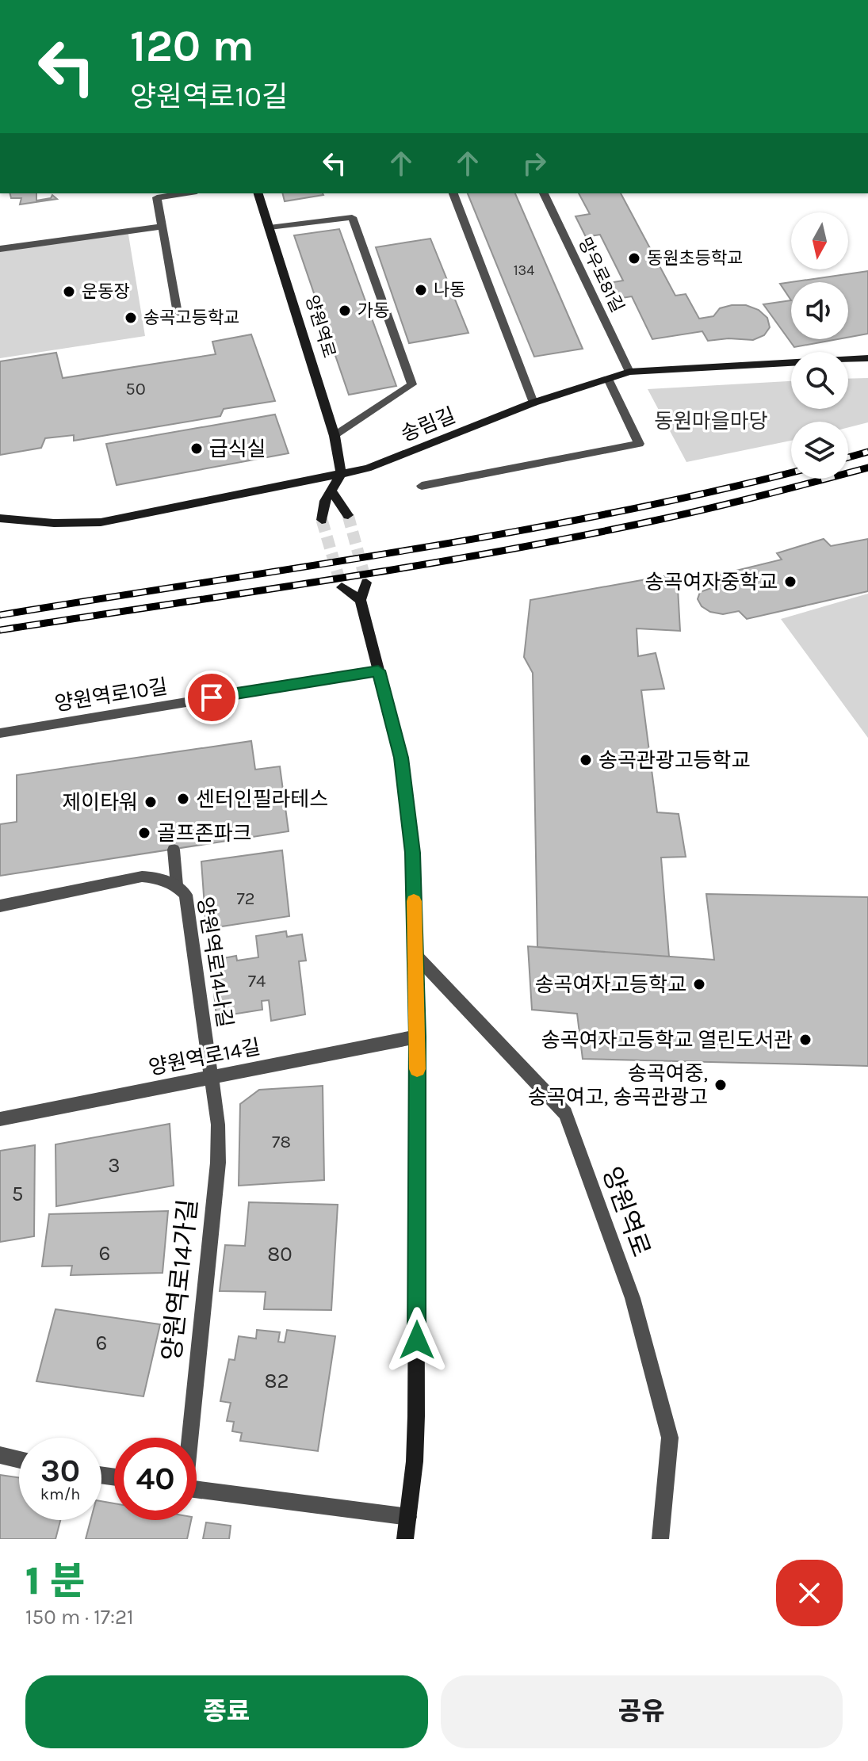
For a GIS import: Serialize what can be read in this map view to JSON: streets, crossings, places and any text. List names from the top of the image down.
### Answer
{
  "streets": {
    "street": [
      "망우로81길",
      "양원역로",
      "송림길",
      "양원역로10길",
      "양원역로14나길",
      "양원역로14길",
      "양원역로14가길"
    ]
  },
  "crossings": [
    ["망우로81길", "송림길"],
    ["양원역로", "송림길"],
    ["양원역로14나길", "양원역로14길"],
    ["양원역로14나길", "양원역로14가길"],
    ["양원역로14길", "양원역로14가길"]
  ],
  "parks": ["동원마을마당"],
  "places": [
    "동원초등학교",
    "나동",
    "운동장",
    "가동",
    "송곡고등학교",
    "급식실",
    "송곡여자중학교",
    "송곡관광고등학교",
    "센터인필라테스",
    "제이타워",
    "골프존파크",
    "송곡여자고등학교",
    "송곡여자고등학교 열린도서관",
    "송곡여중, 송곡여고, 송곡관광고"
  ],
  "house_numbers": [
    "134",
    "50",
    "72",
    "74",
    "78",
    "3",
    "5",
    "6",
    "80",
    "6",
    "82"
  ],
  "north": "bottom",
  "page": {
    "turn": ["120 m", "양원역로10길"],
    "speed": "30 km/h",
    "limit": "40",
    "heading": ["1 분", "150 m · 17:21"],
    "buttons": ["종료", "공유"]
  }
}
